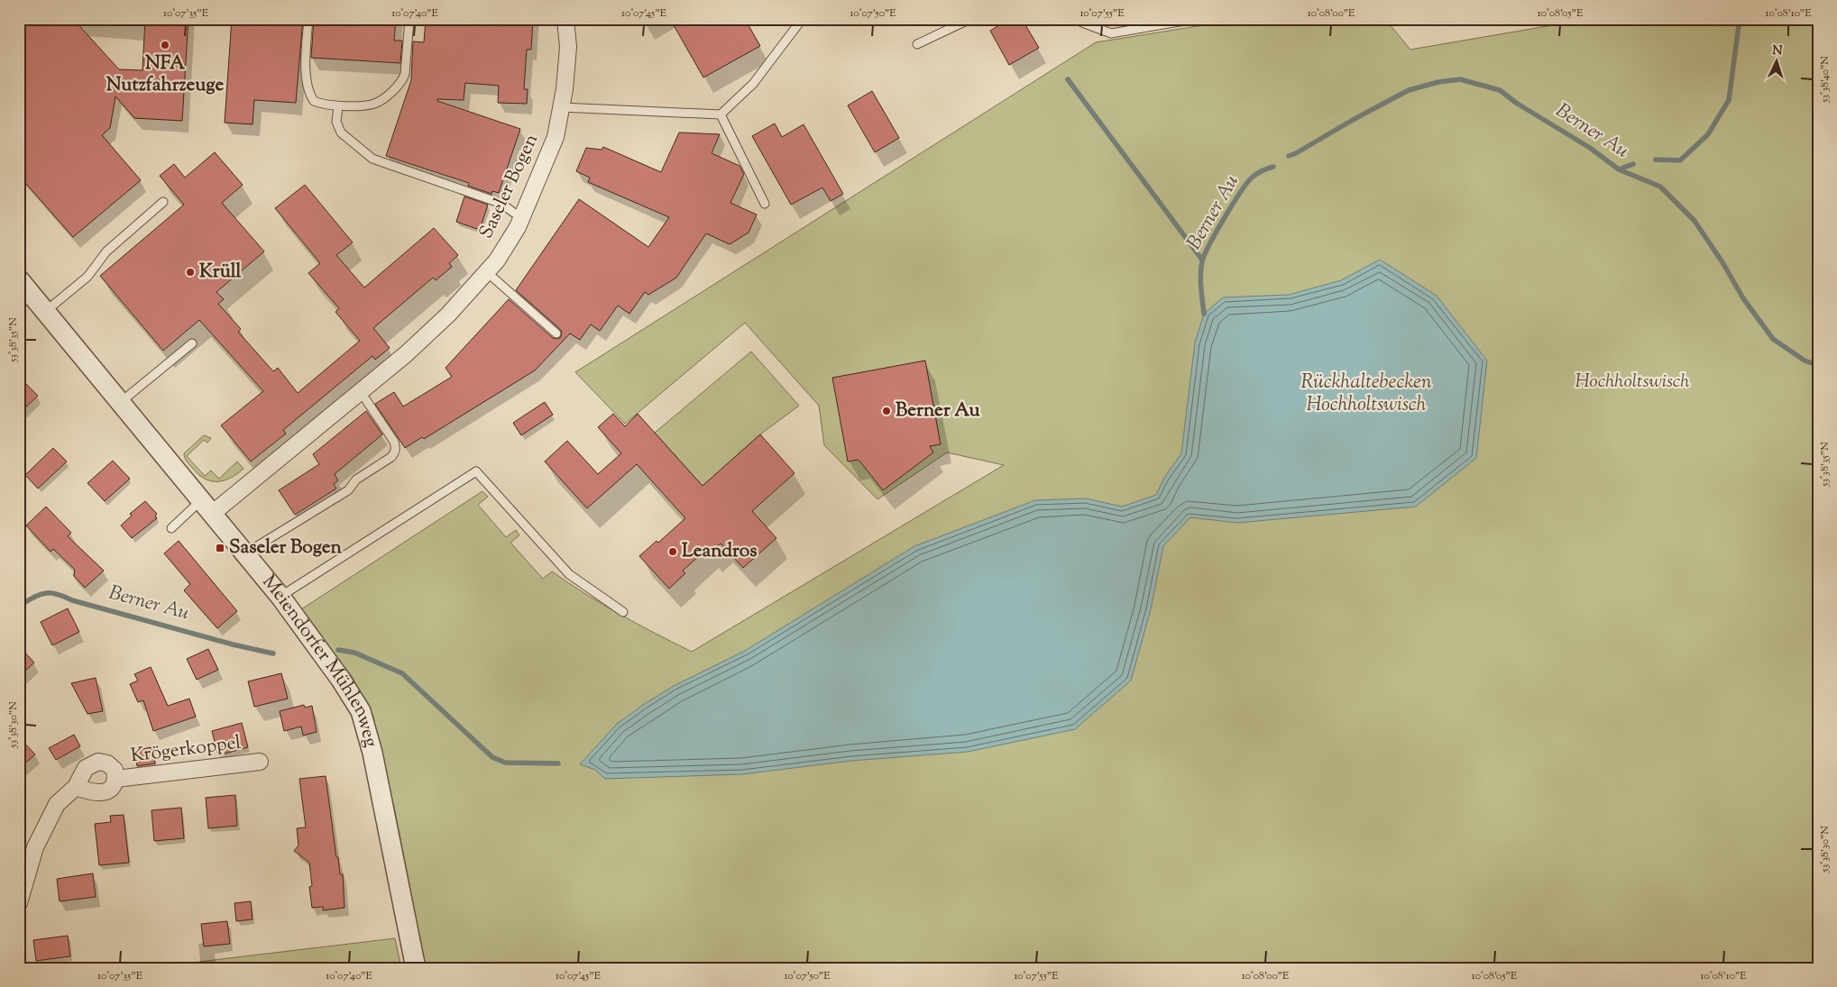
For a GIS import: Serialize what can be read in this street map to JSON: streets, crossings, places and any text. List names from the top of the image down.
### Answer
{
  "streets": {
    "street": ["Saseler Bogen", "Meiendorfer Mühlenweg", "Krögerkoppel"]
  },
  "crossings": [
    ["Saseler Bogen", "Meiendorfer Mühlenweg"]
  ],
  "water": ["Berner Au", "Rückhaltebecken Hochholtswisch"],
  "parks": ["Hochholtswisch"],
  "places": {
    "other": [
      "NFA Nutzfahrzeuge",
      "Krüll",
      "Berner Au",
      "Leandros"
    ],
    "transit": ["Saseler Bogen"]
  },
  "north": "top",
  "coordinates": [
    "10°07'35\"E",
    "10°07'40\"E",
    "10°07'45\"E",
    "10°07'50\"E",
    "10°07'55\"E",
    "10°08'00\"E",
    "10°08'05\"E",
    "10°08'10\"E",
    "53°38'40\"N",
    "53°38'35\"N",
    "53°38'30\"N"
  ]
}
